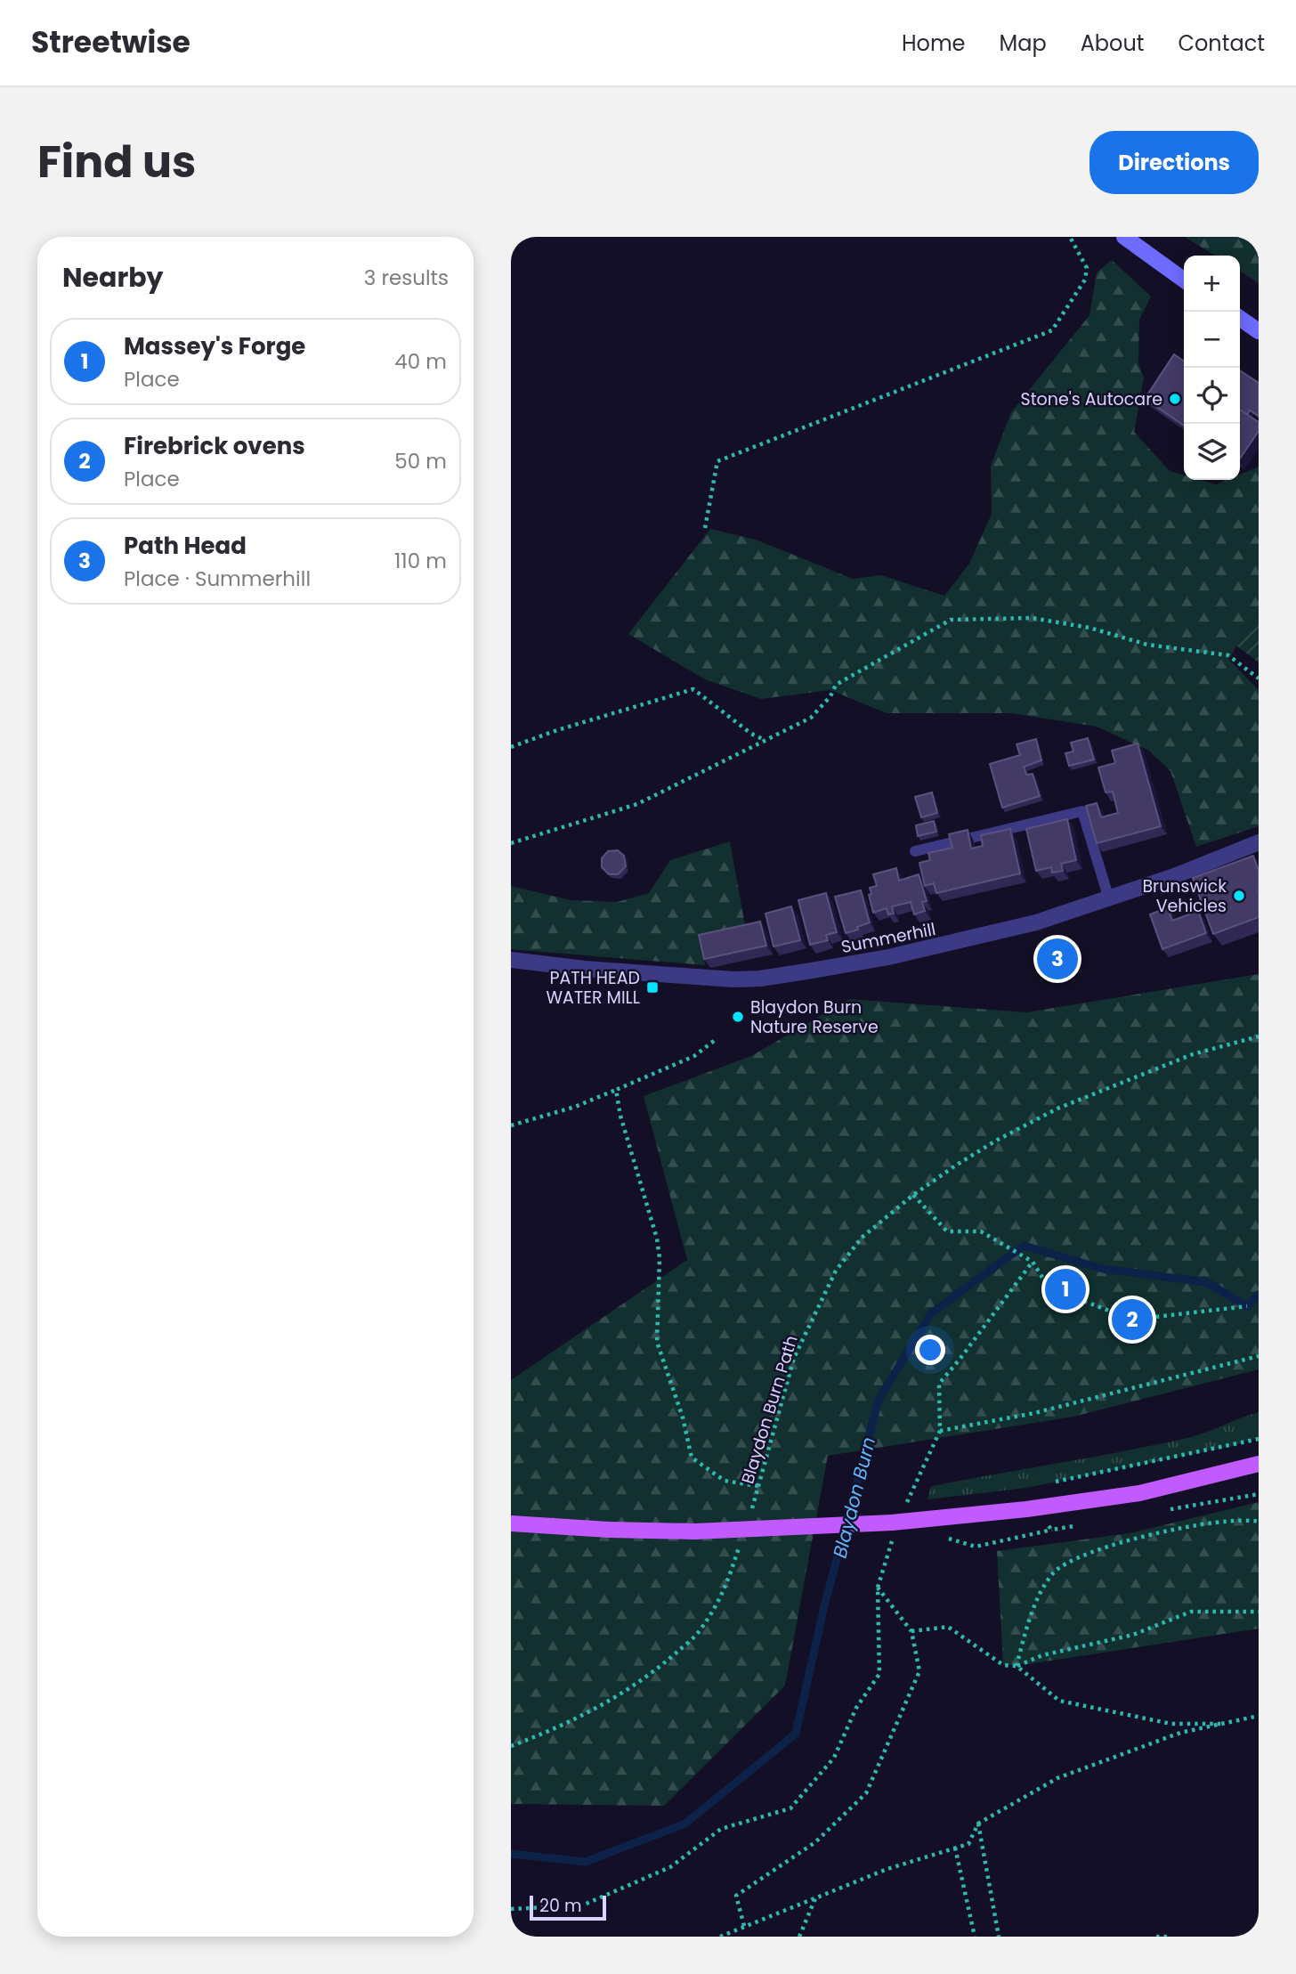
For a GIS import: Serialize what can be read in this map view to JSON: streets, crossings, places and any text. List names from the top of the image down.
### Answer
{
  "streets": {
    "street": ["Summerhill"],
    "path": ["Blaydon Burn Path"]
  },
  "water": ["Blaydon Burn"],
  "places": {
    "other": ["Stone's Autocare", "Brunswick Vehicles", "Blaydon Burn Nature Reserve"],
    "transit": ["PATH HEAD WATER MILL"]
  },
  "scale_bar": "20 m",
  "page": {
    "header": "Streetwise",
    "nav": [
      "Home",
      "Map",
      "About",
      "Contact"
    ],
    "title": "Find us",
    "buttons": "Directions",
    "heading": ["Nearby", "3 results"],
    "map_buttons": ["+", "−"],
    "list": [
      {
        "mark": "1",
        "name": "Massey's Forge",
        "note": "Place",
        "value": "40 m"
      },
      {
        "mark": "2",
        "name": "Firebrick ovens",
        "note": "Place",
        "value": "50 m"
      },
      {
        "mark": "3",
        "name": "Path Head",
        "note": "Place · Summerhill",
        "value": "110 m"
      }
    ],
    "pins": ["3", "1", "2"],
    "scale": "20 m"
  }
}
